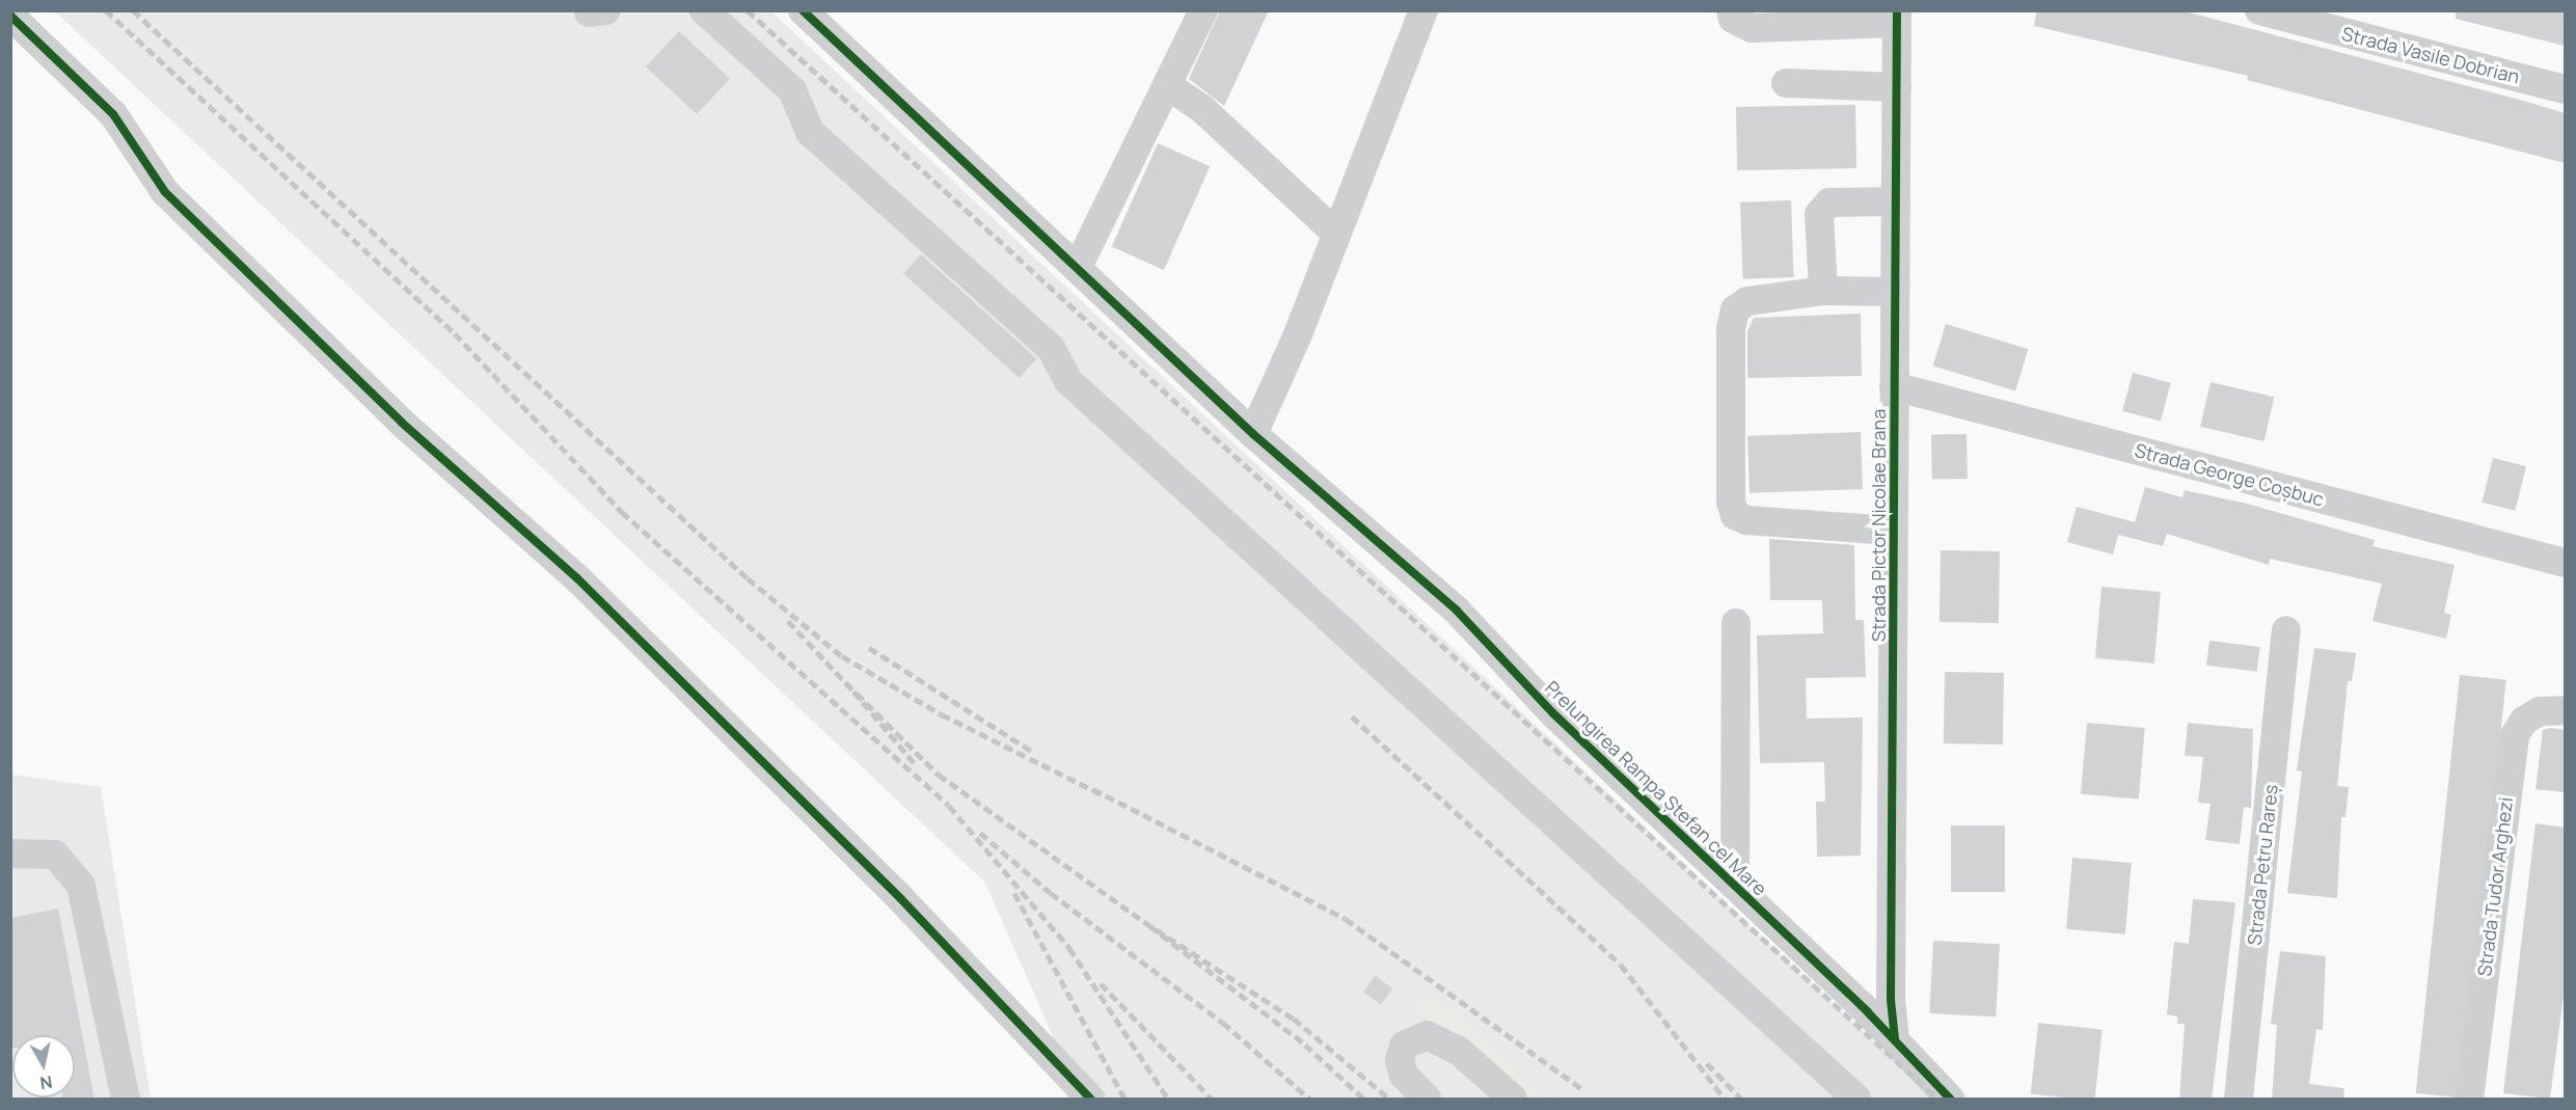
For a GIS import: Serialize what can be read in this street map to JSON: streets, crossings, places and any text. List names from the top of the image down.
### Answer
{
  "streets": {
    "street": [
      "Strada Vasile Dobrian",
      "Strada George Coșbuc",
      "Strada Pictor Nicolae Brana",
      "Prelungirea Rampa Ștefan cel Mare",
      "Strada Petru Rareș",
      "Strada Tudor Arghezi"
    ]
  },
  "crossings": [
    ["Strada George Coșbuc", "Strada Pictor Nicolae Brana"],
    ["Strada Pictor Nicolae Brana", "Prelungirea Rampa Ștefan cel Mare"]
  ],
  "north": "bottom"
}
